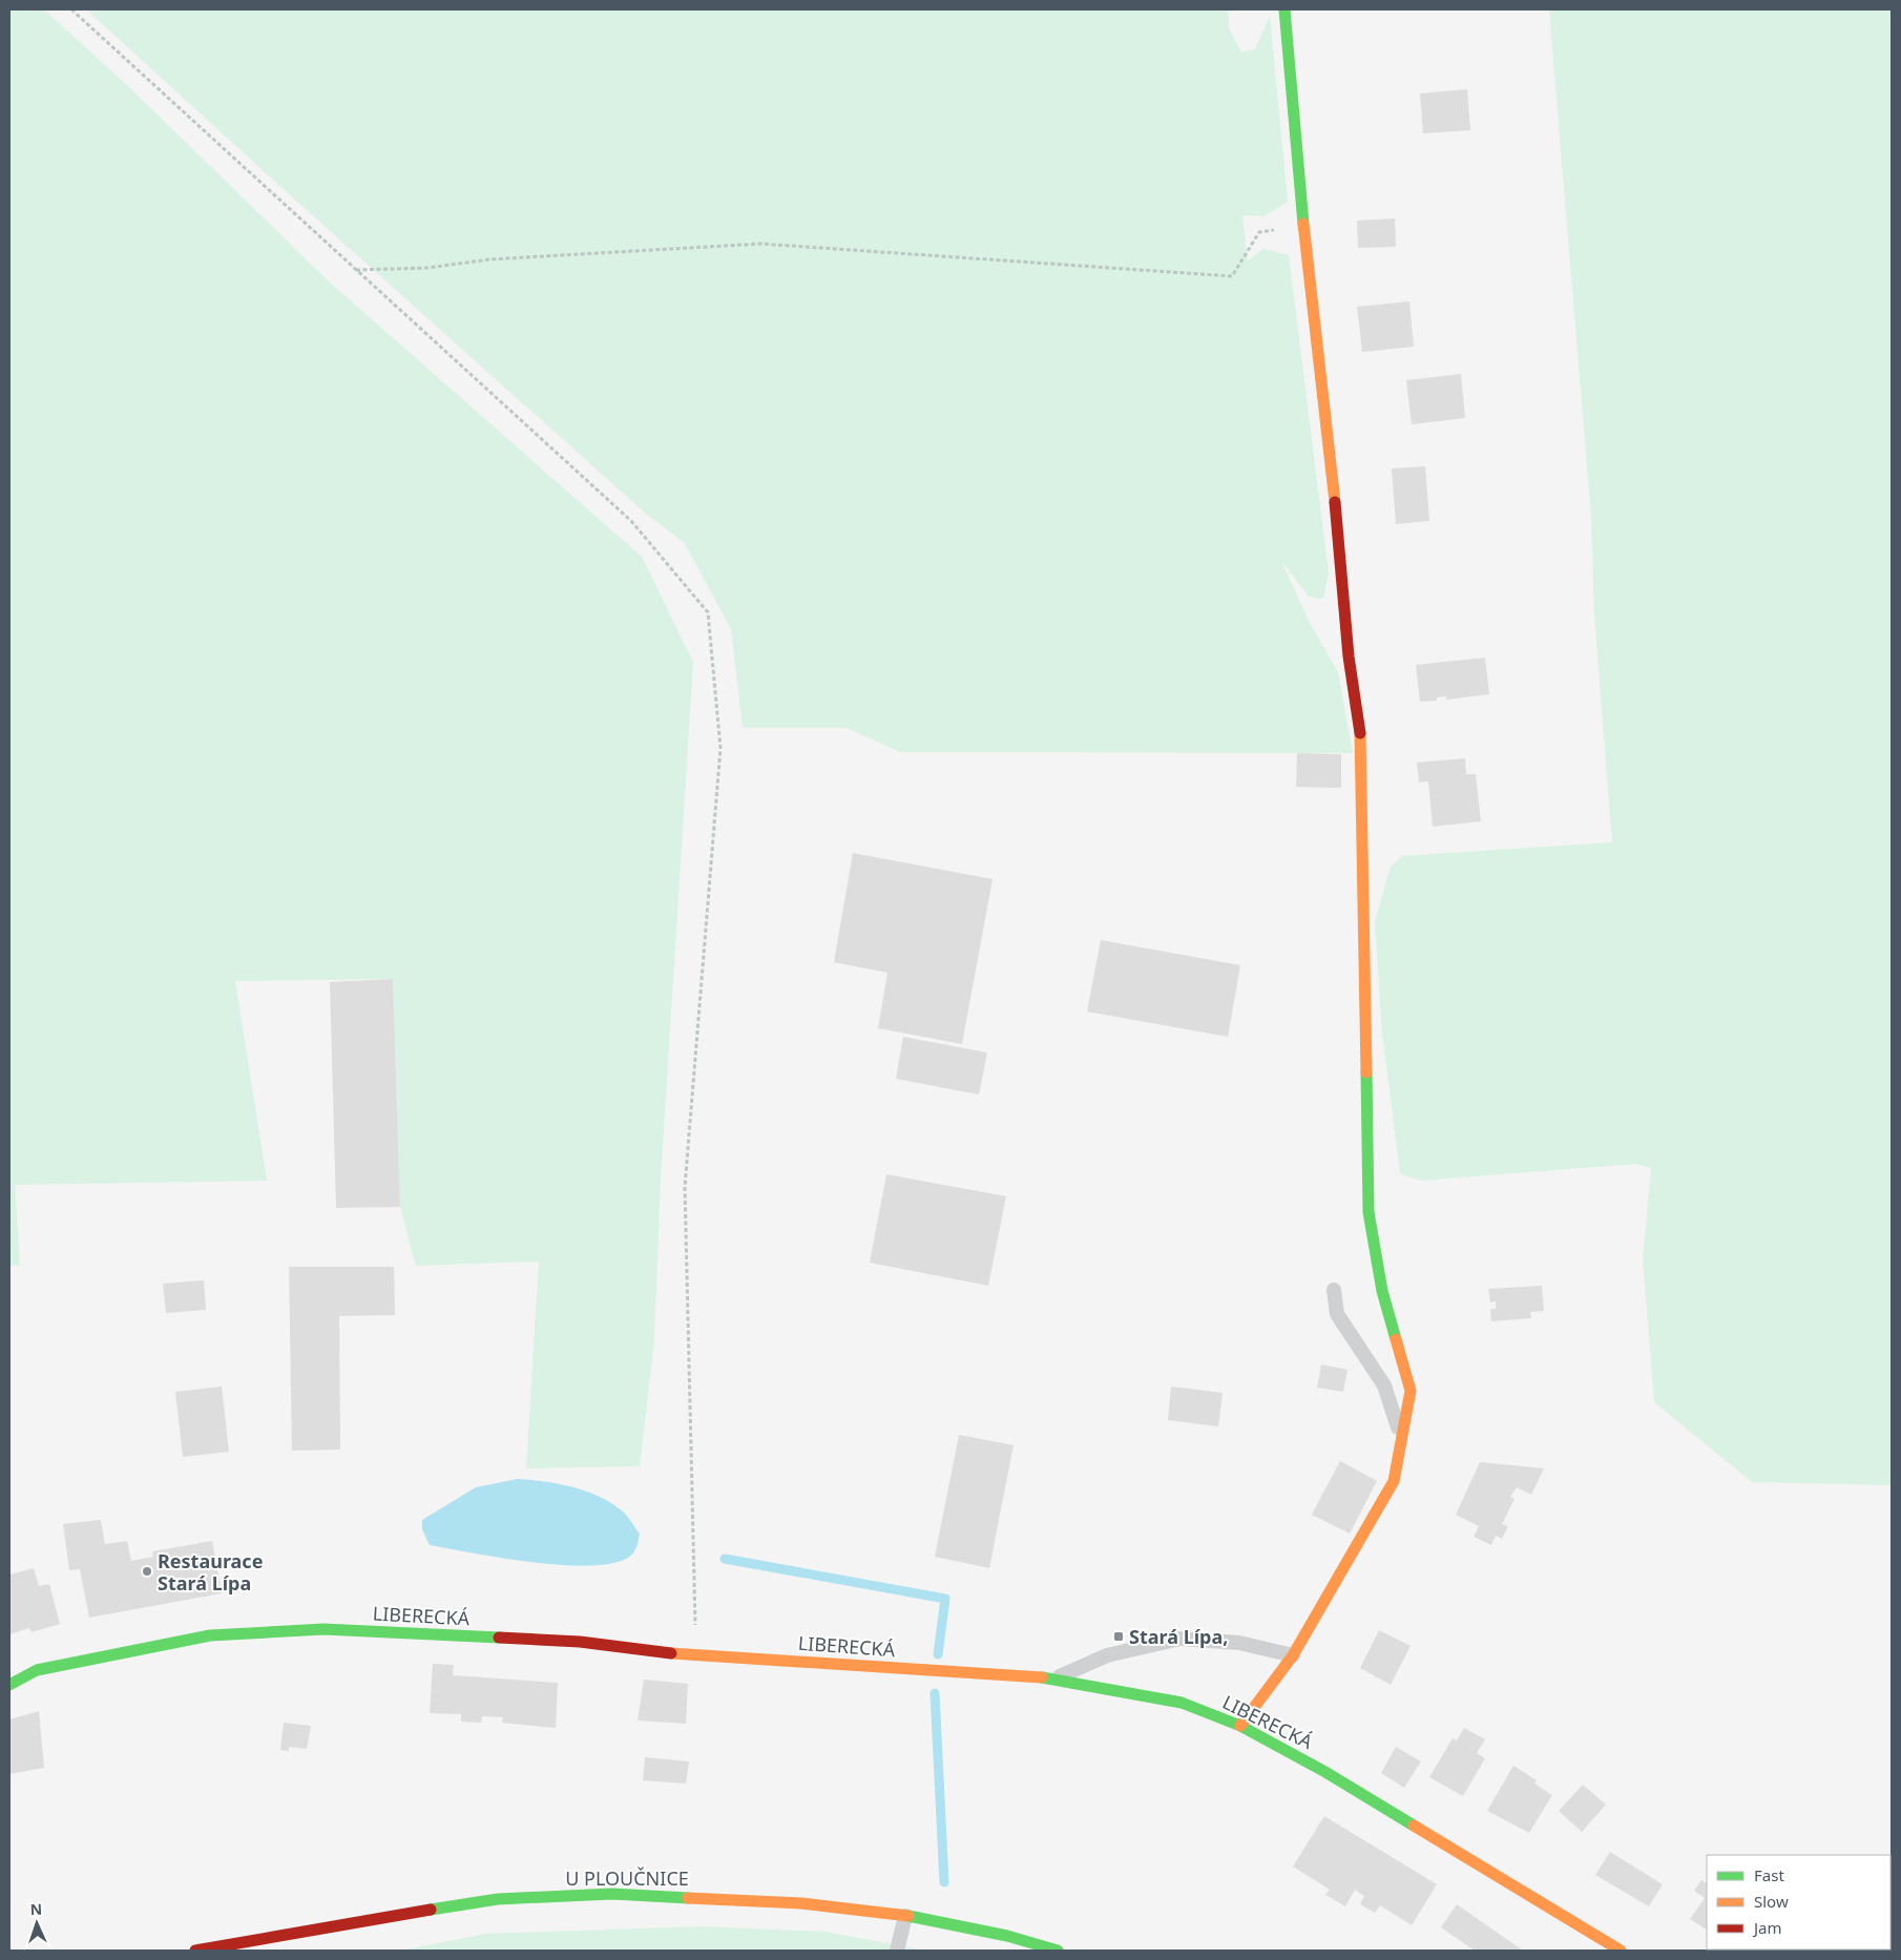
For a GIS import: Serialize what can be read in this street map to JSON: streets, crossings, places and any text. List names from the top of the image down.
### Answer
{
  "streets": {
    "street": ["LIBERECKÁ", "U PLOUČNICE"]
  },
  "places": {
    "other": ["Restaurace Stará Lípa"],
    "transit": ["Stará Lípa,"]
  },
  "legend": ["Fast", "Slow", "Jam"],
  "north": "top"
}
